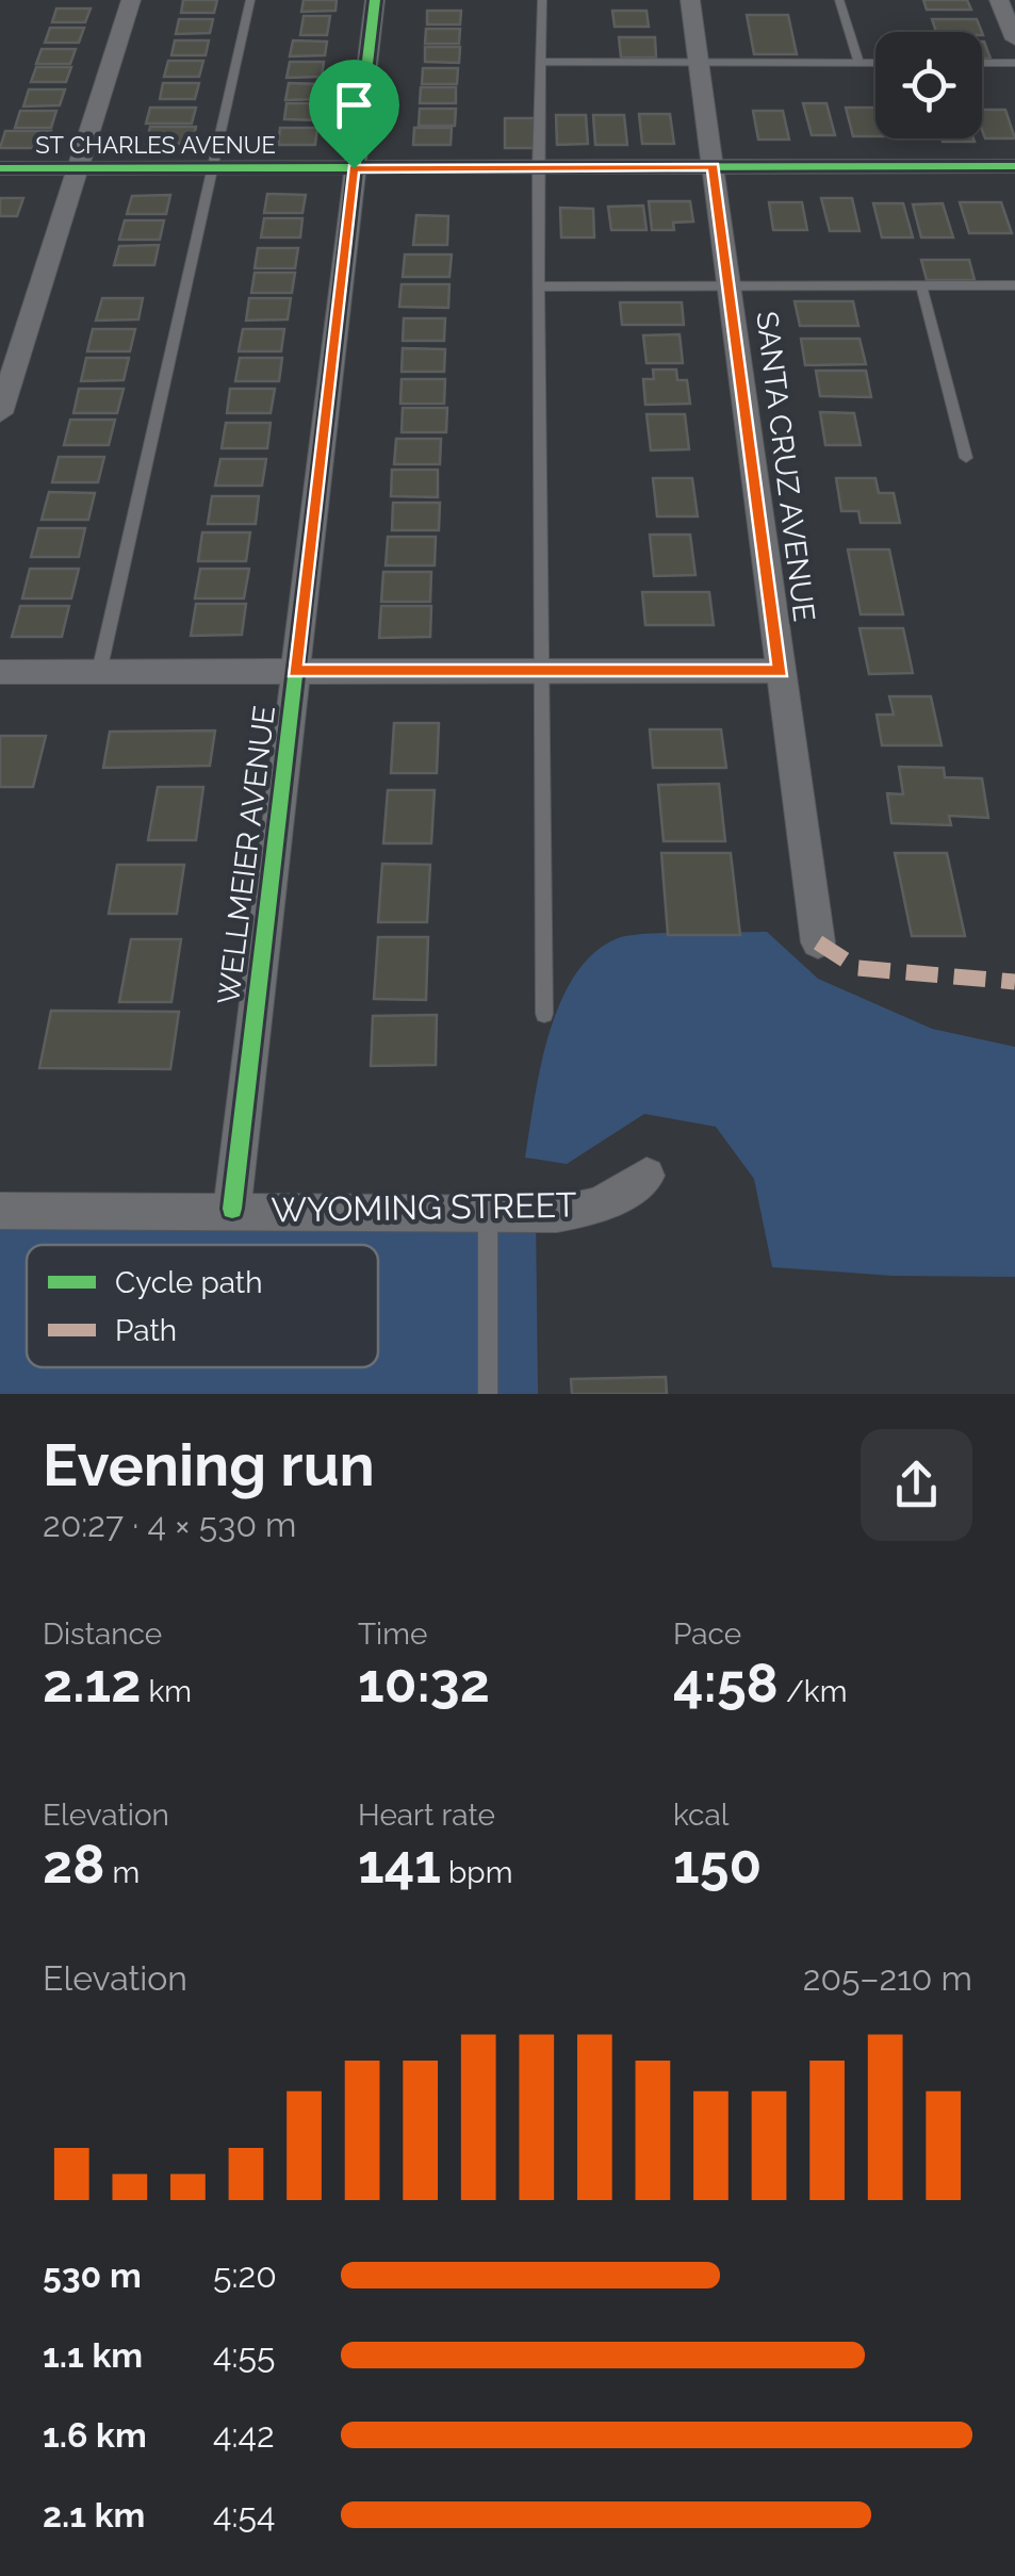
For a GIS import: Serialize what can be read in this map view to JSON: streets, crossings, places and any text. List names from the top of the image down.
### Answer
{
  "streets": {
    "street": [
      "ST CHARLES AVENUE",
      "SANTA CRUZ AVENUE",
      "WELLMEIER AVENUE",
      "WYOMING STREET"
    ]
  },
  "crossings": [
    ["ST CHARLES AVENUE", "SANTA CRUZ AVENUE"],
    ["ST CHARLES AVENUE", "WELLMEIER AVENUE"],
    ["WELLMEIER AVENUE", "WYOMING STREET"]
  ],
  "legend": ["Cycle path", "Path"],
  "page": {
    "heading": ["Evening run", "20:27 · 4 × 530 m"],
    "stats": [
      ["Distance", "2.12 km"],
      ["Time", "10:32"],
      ["Pace", "4:58 /km"],
      ["Elevation", "28 m"],
      ["Heart rate", "141 bpm"],
      ["kcal", "150"]
    ],
    "chart": ["Elevation", "205–210 m"],
    "list": [
      {
        "name": "530 m",
        "note": "5:20"
      },
      {
        "name": "1.1 km",
        "note": "4:55"
      },
      {
        "name": "1.6 km",
        "note": "4:42"
      },
      {
        "name": "2.1 km",
        "note": "4:54"
      }
    ]
  }
}
